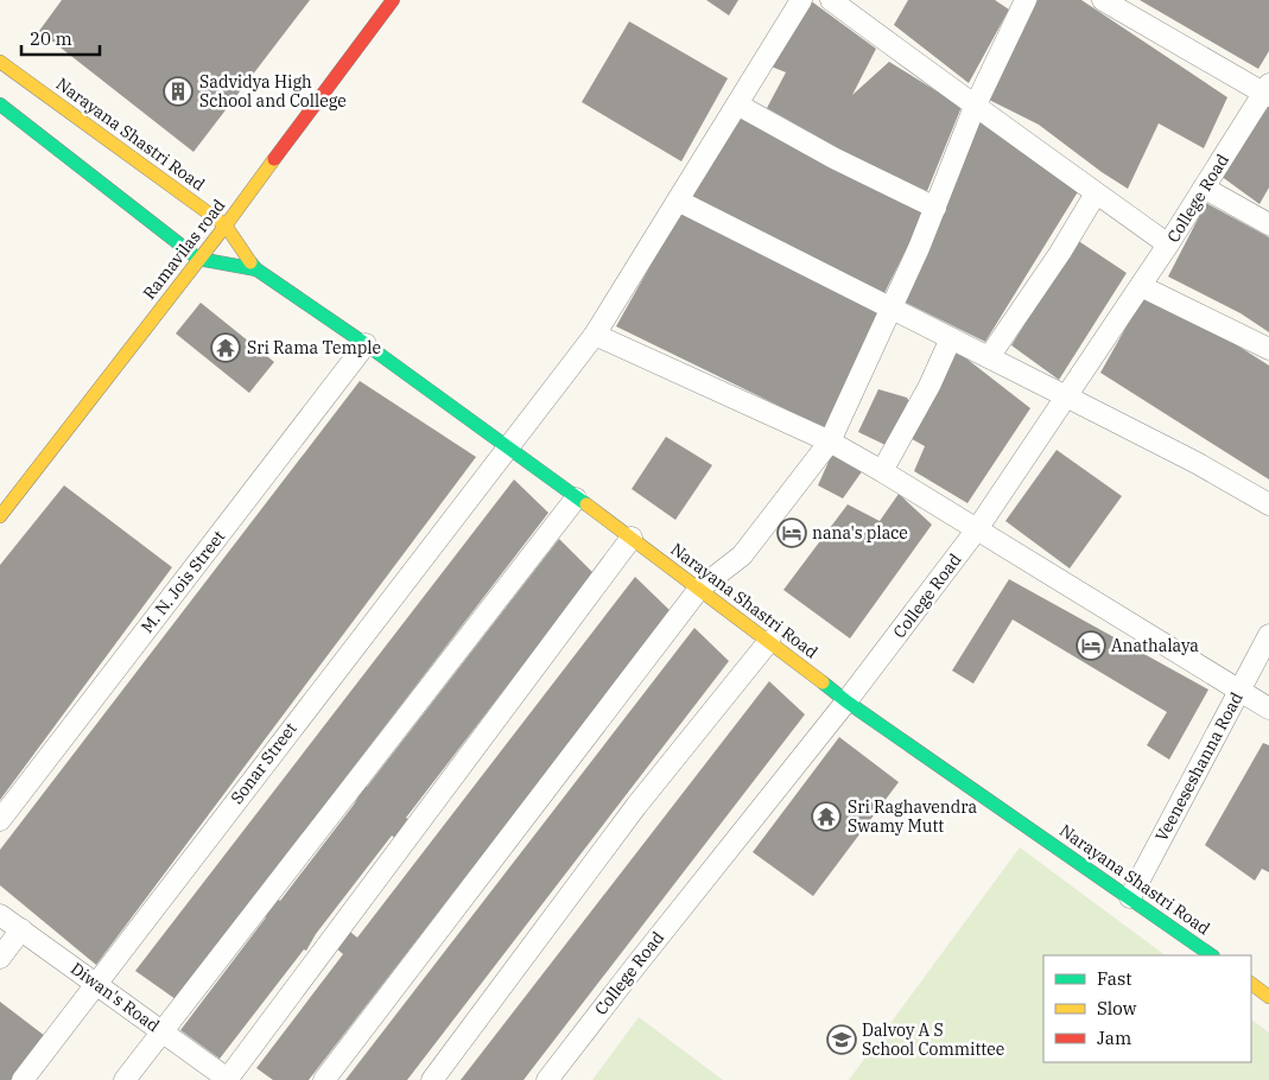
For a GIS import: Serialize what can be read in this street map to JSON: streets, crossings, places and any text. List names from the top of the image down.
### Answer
{
  "streets": {
    "street": [
      "Narayana Shastri Road",
      "College Road",
      "Ramavilas road",
      "M. N. Jois Street",
      "Sonar Street",
      "Veeneseshanna Road",
      "Diwan's Road"
    ]
  },
  "crossings": [
    ["Narayana Shastri Road", "College Road"],
    ["Narayana Shastri Road", "Ramavilas road"],
    ["Narayana Shastri Road", "M. N. Jois Street"],
    ["Narayana Shastri Road", "Sonar Street"],
    ["Narayana Shastri Road", "Veeneseshanna Road"],
    ["Sonar Street", "Diwan's Road"]
  ],
  "places": {
    "building": ["Sadvidya High School and College"],
    "temple": ["Sri Rama Temple", "Sri Raghavendra Swamy Mutt"],
    "hotel": ["nana's place", "Anathalaya"],
    "school or university": ["Dalvoy A S School Committee"]
  },
  "legend": ["Fast", "Slow", "Jam"],
  "scale_bar": "20 m"
}
